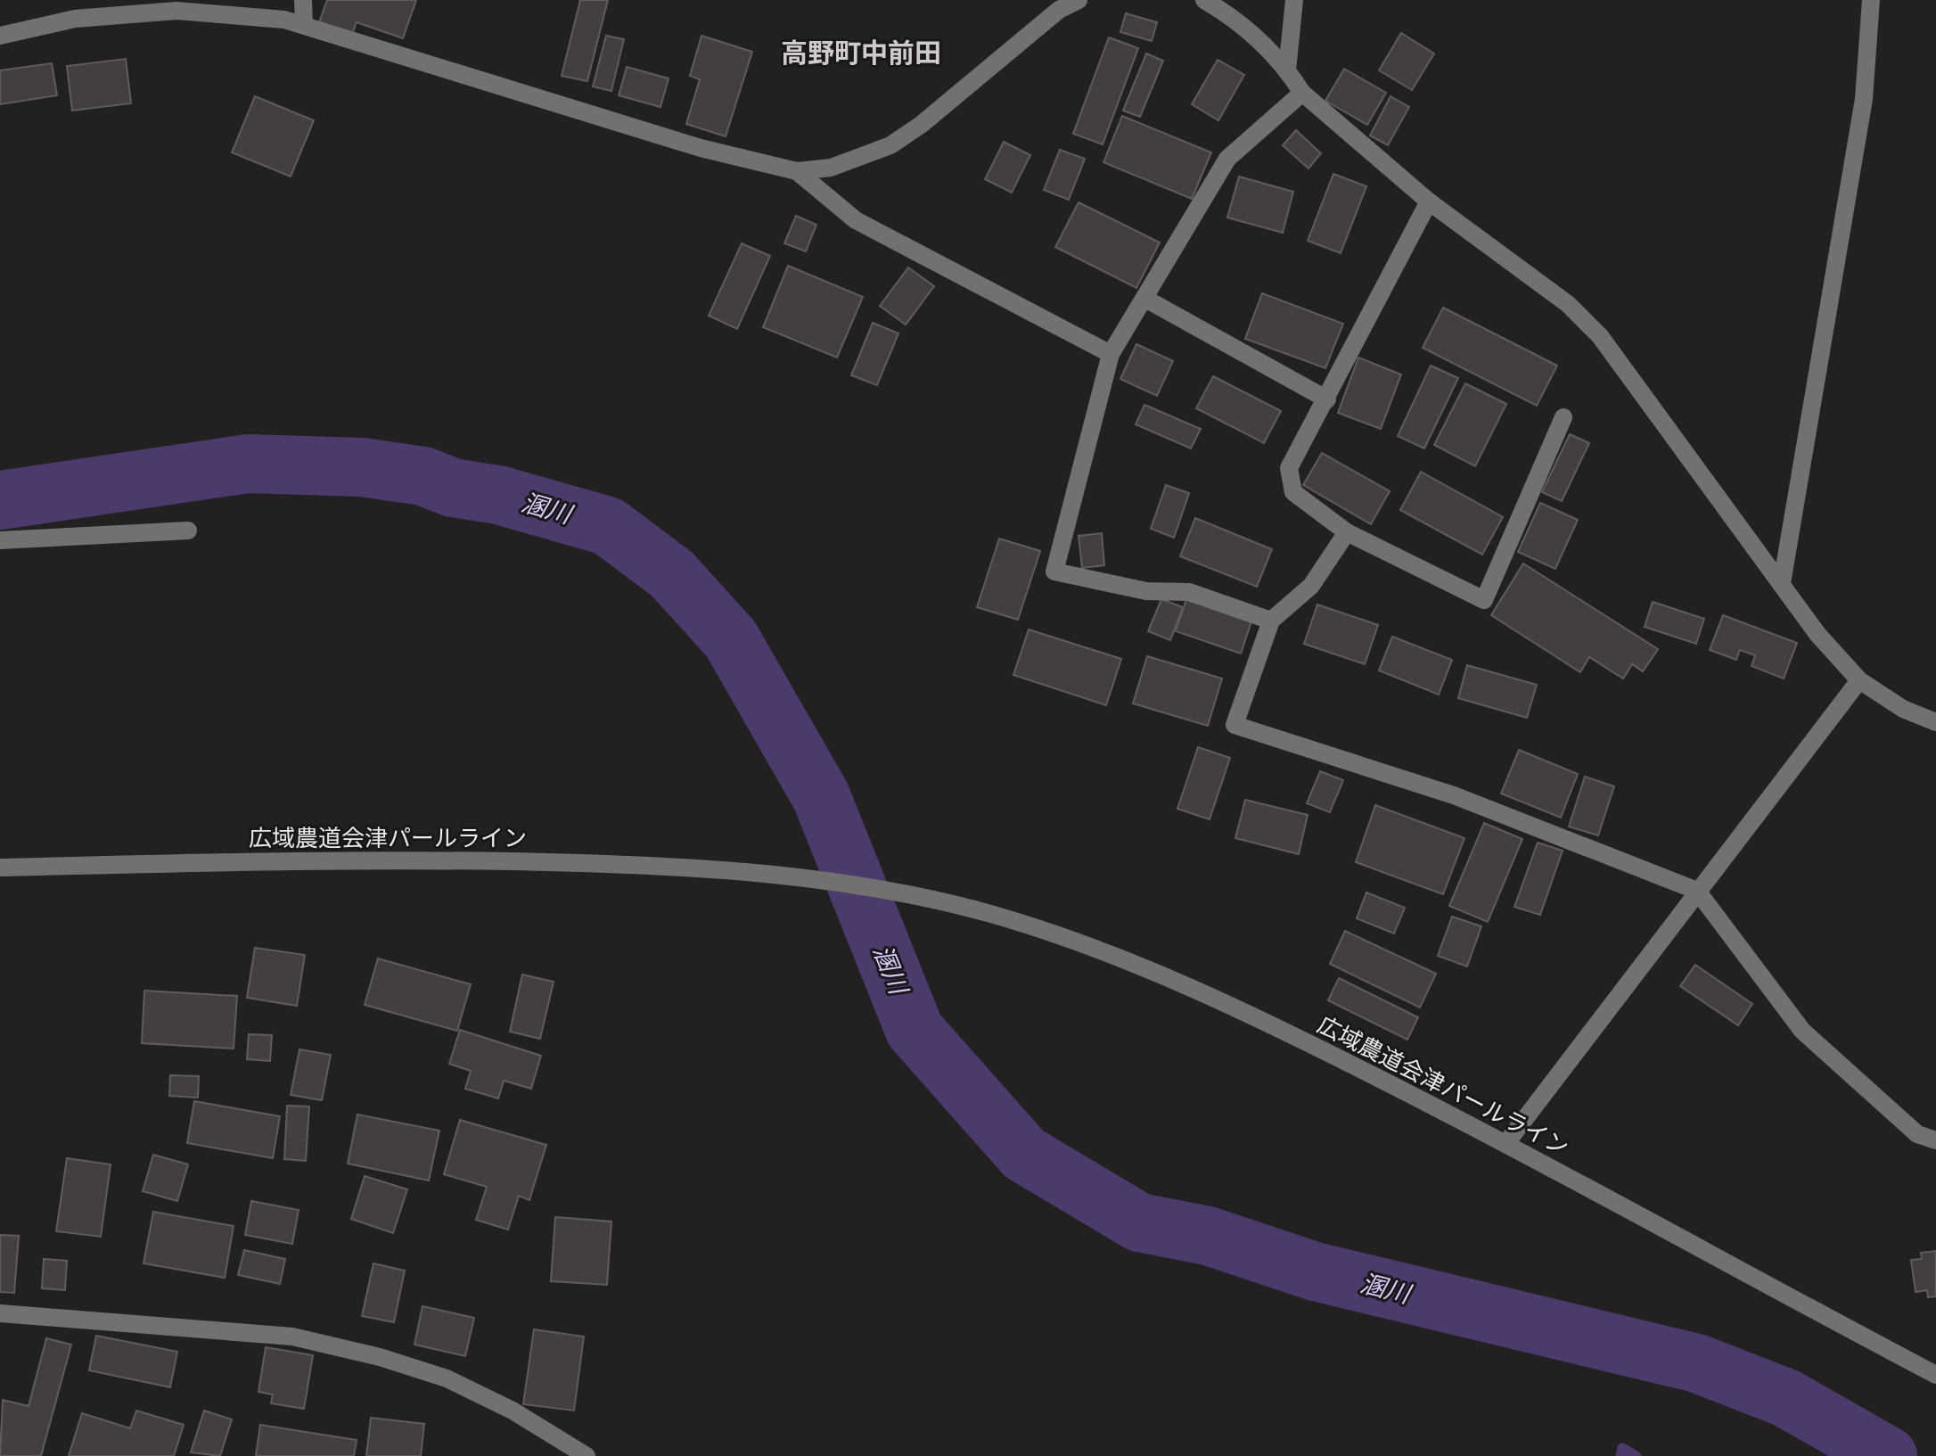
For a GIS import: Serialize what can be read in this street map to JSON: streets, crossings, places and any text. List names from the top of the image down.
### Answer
{
  "streets": {
    "street": ["広域農道会津パールライン"]
  },
  "districts": ["高野町中前田"],
  "water": ["溷川"]
}
